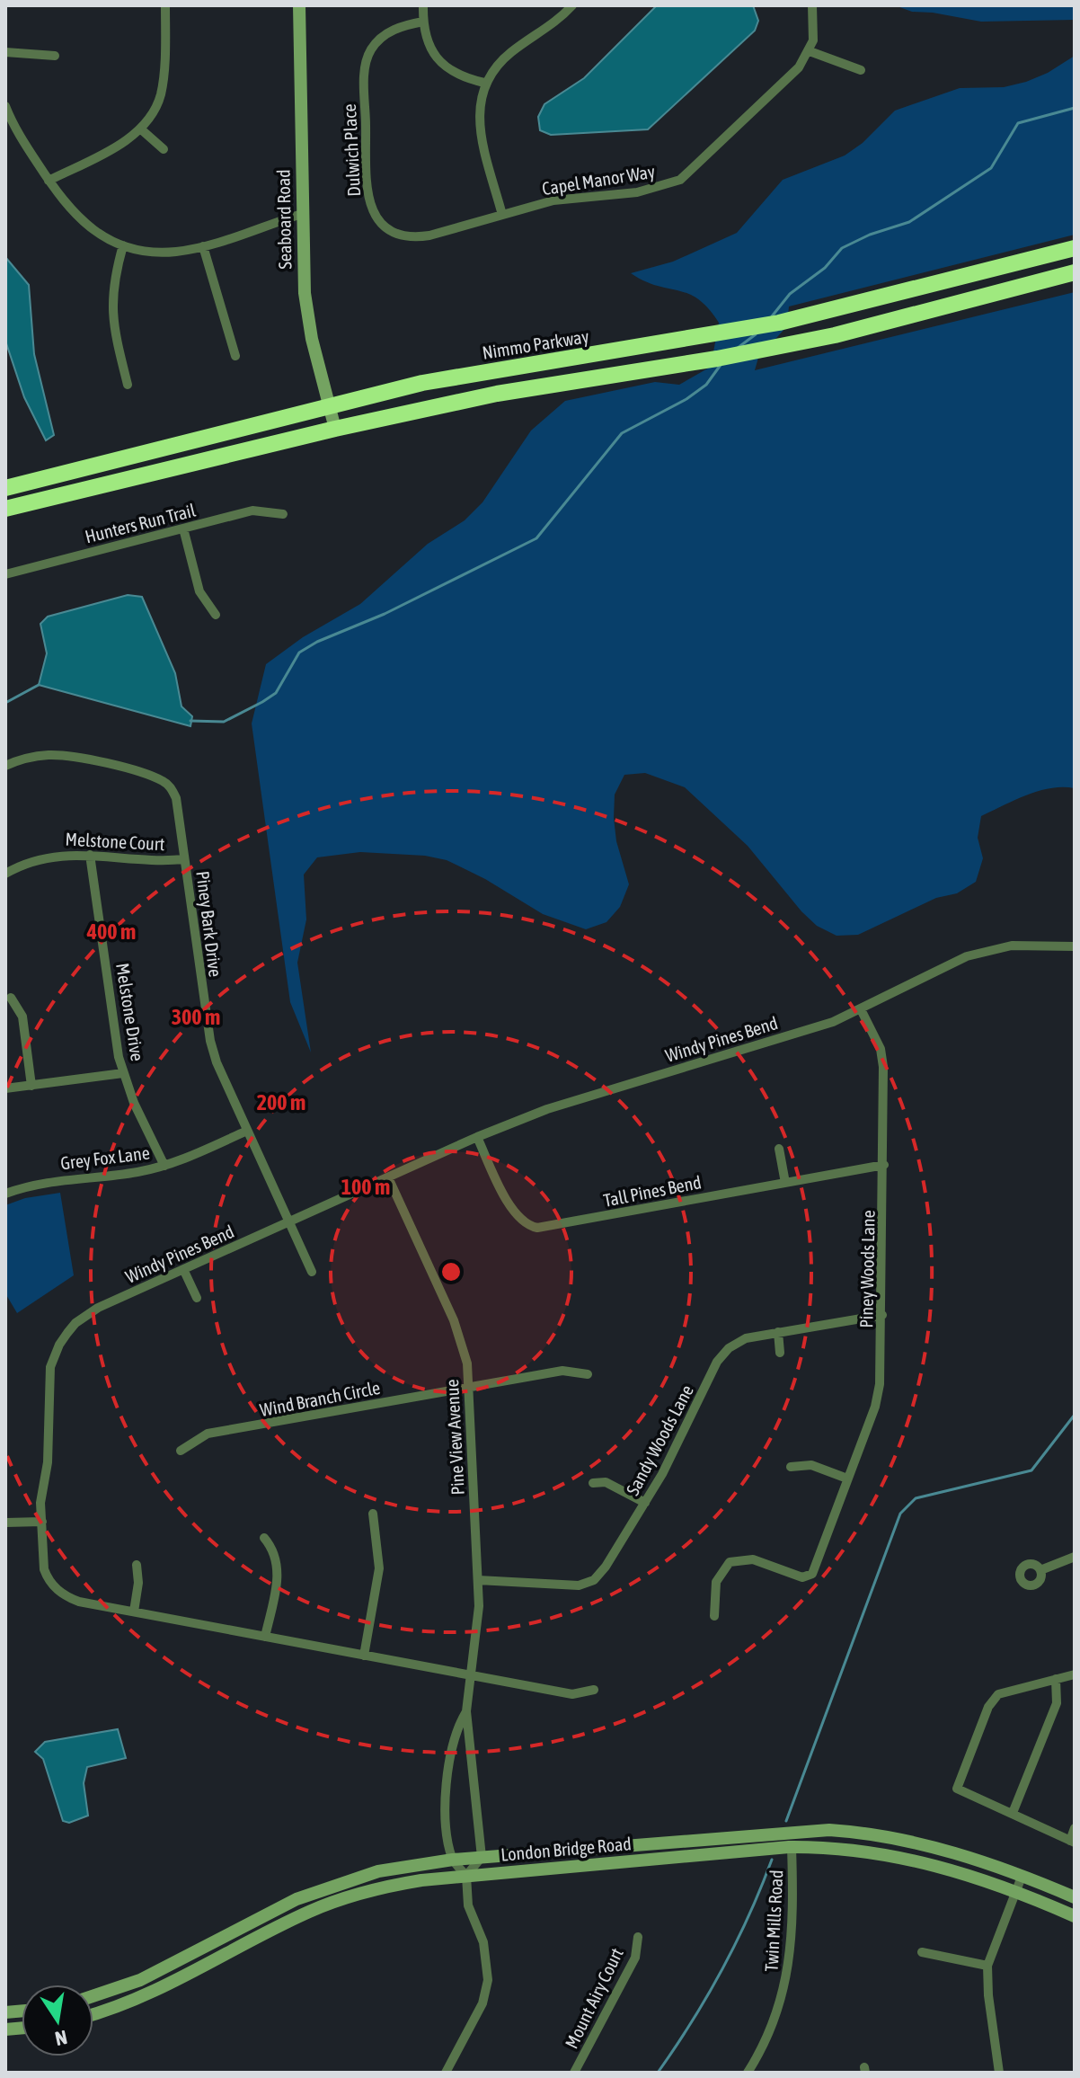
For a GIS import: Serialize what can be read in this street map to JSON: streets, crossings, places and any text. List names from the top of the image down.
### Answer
{
  "streets": {
    "highway": ["Nimmo Parkway"],
    "main road": ["Seaboard Road", "London Bridge Road"],
    "street": [
      "Dulwich Place",
      "Capel Manor Way",
      "Hunters Run Trail",
      "Melstone Court",
      "Piney Bark Drive",
      "Melstone Drive",
      "Windy Pines Bend",
      "Grey Fox Lane",
      "Tall Pines Bend",
      "Piney Woods Lane",
      "Wind Branch Circle",
      "Pine View Avenue",
      "Sandy Woods Lane",
      "Twin Mills Road",
      "Mount Airy Court"
    ]
  },
  "crossings": [
    ["Dulwich Place", "Capel Manor Way"],
    ["Seaboard Road", "Nimmo Parkway"],
    ["Melstone Court", "Piney Bark Drive"],
    ["Melstone Court", "Melstone Drive"],
    ["Piney Bark Drive", "Windy Pines Bend"],
    ["Piney Bark Drive", "Grey Fox Lane"],
    ["Melstone Drive", "Grey Fox Lane"],
    ["Windy Pines Bend", "Tall Pines Bend"],
    ["Windy Pines Bend", "Piney Woods Lane"],
    ["Windy Pines Bend", "Pine View Avenue"],
    ["Tall Pines Bend", "Piney Woods Lane"],
    ["Piney Woods Lane", "Sandy Woods Lane"],
    ["Wind Branch Circle", "Pine View Avenue"],
    ["Pine View Avenue", "Sandy Woods Lane"],
    ["Pine View Avenue", "London Bridge Road"],
    ["London Bridge Road", "Twin Mills Road"]
  ],
  "north": "bottom",
  "rings": [
    "400 m",
    "300 m",
    "200 m",
    "100 m"
  ]
}
